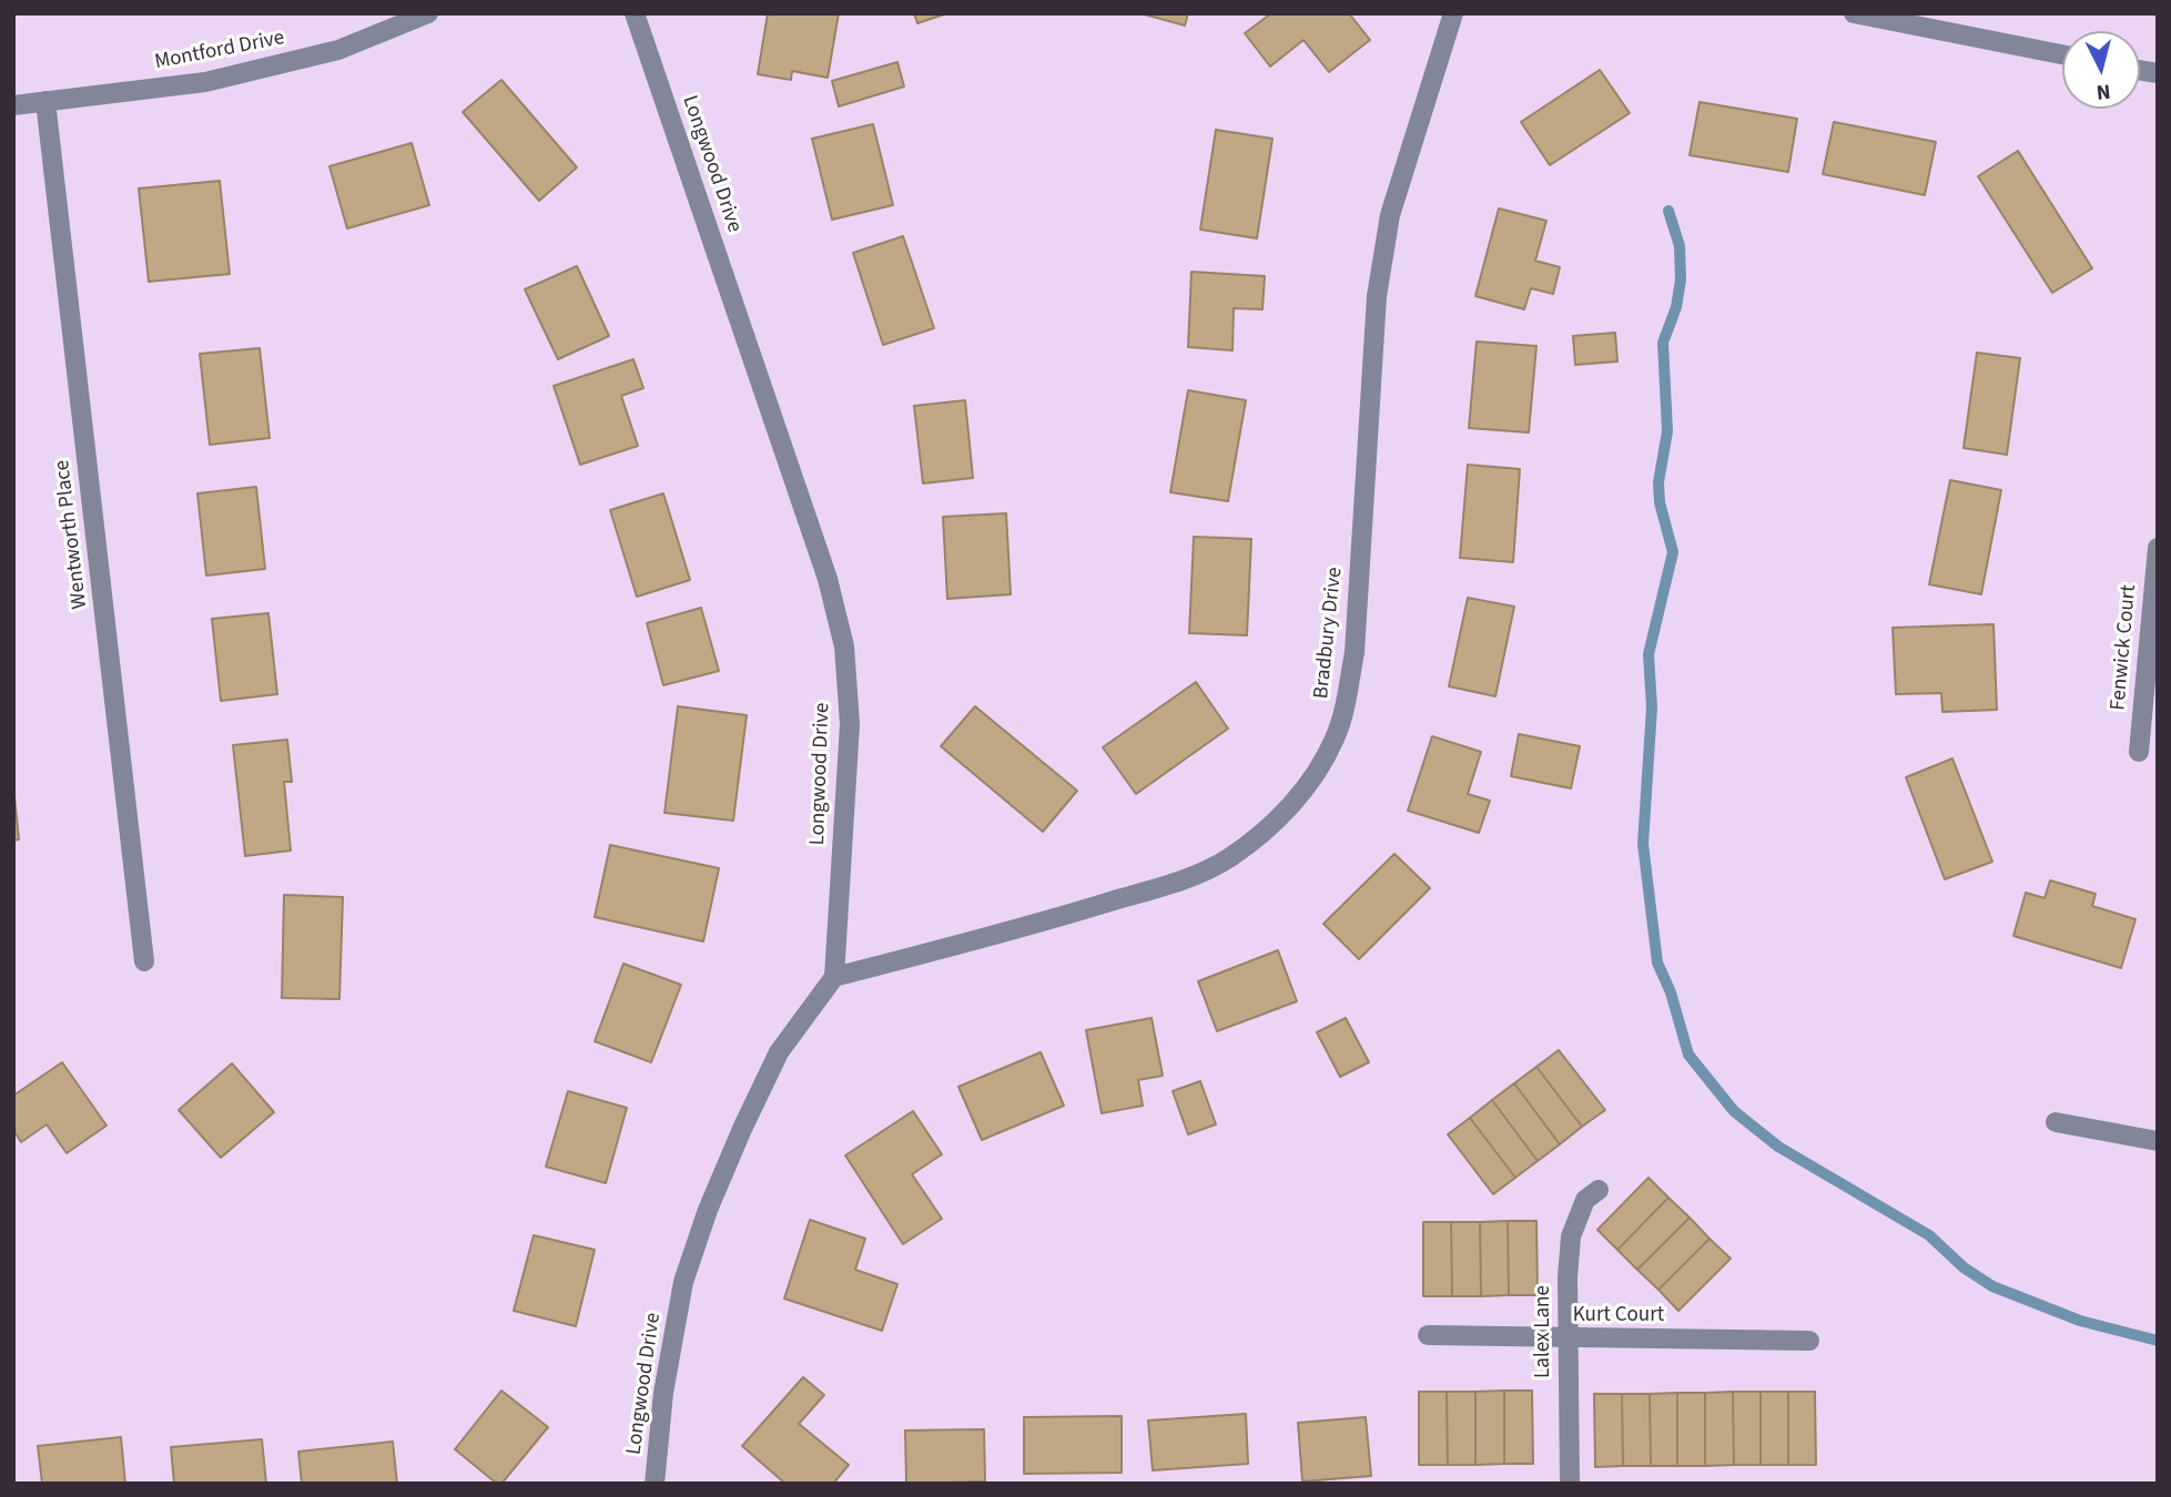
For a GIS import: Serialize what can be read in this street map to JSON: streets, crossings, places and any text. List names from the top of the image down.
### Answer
{
  "streets": {
    "street": [
      "Montford Drive",
      "Longwood Drive",
      "Wentworth Place",
      "Bradbury Drive",
      "Fenwick Court",
      "Kurt Court",
      "Lalex Lane"
    ]
  },
  "crossings": [
    ["Montford Drive", "Wentworth Place"],
    ["Longwood Drive", "Bradbury Drive"],
    ["Kurt Court", "Lalex Lane"]
  ],
  "north": "bottom"
}
